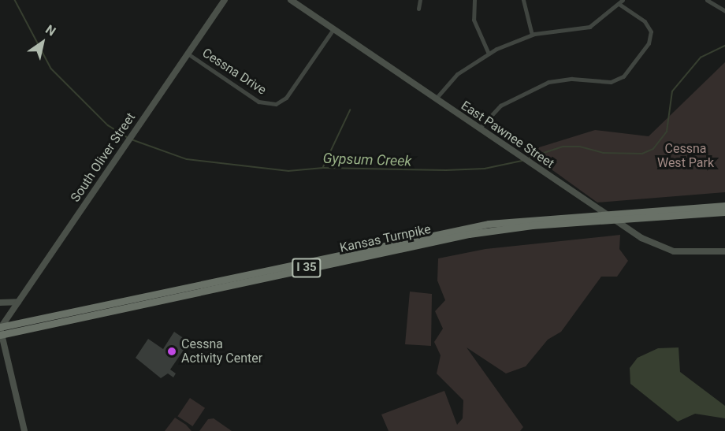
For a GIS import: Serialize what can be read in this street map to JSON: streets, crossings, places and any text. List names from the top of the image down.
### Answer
{
  "streets": {
    "highway": ["Kansas Turnpike", "I 35"],
    "main road": ["East Pawnee Street", "South Oliver Street"],
    "street": ["Cessna Drive"]
  },
  "crossings": [
    ["Cessna Drive", "East Pawnee Street"],
    ["Cessna Drive", "South Oliver Street"],
    ["South Oliver Street", "Kansas Turnpike"]
  ],
  "water": ["Gypsum Creek"],
  "parks": ["Cessna West Park"],
  "places": ["Cessna Activity Center"],
  "north": "top right"
}
